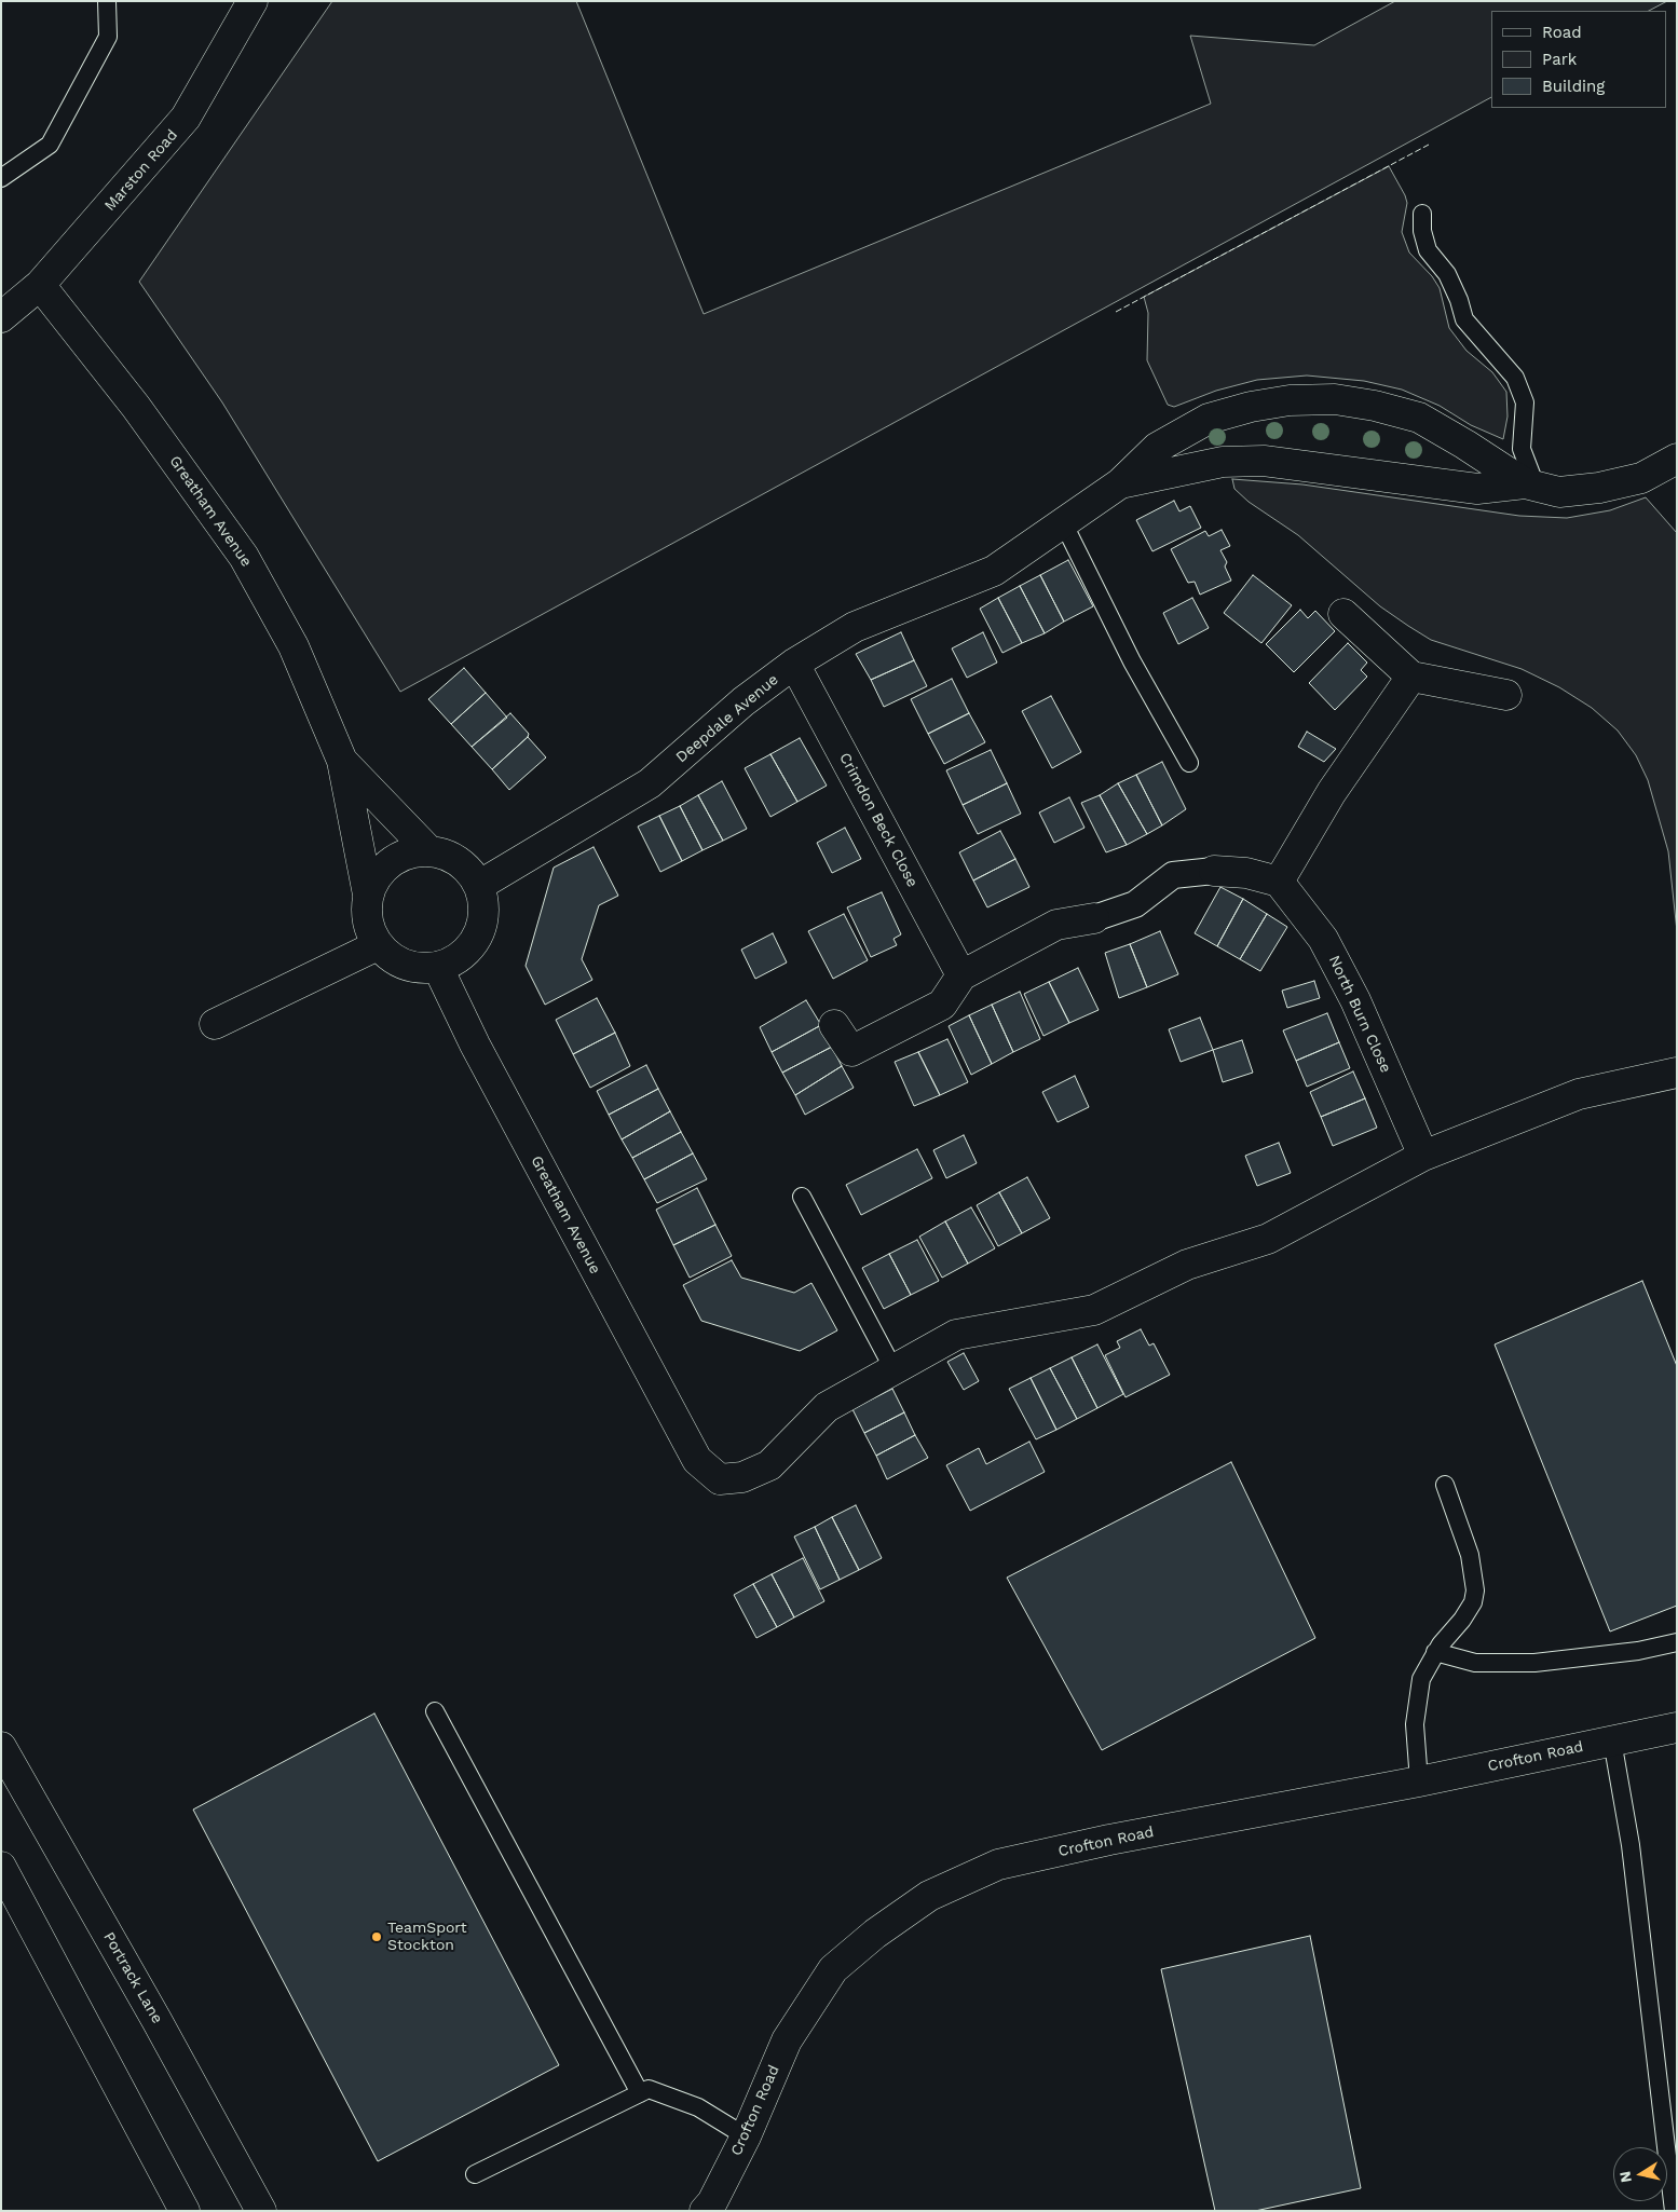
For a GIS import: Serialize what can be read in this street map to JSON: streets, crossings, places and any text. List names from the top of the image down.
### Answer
{
  "streets": {
    "street": [
      "Marston Road",
      "Greatham Avenue",
      "Deepdale Avenue",
      "Crimdon Beck Close",
      "North Burn Close",
      "Crofton Road",
      "Portrack Lane"
    ]
  },
  "crossings": [
    ["Marston Road", "Greatham Avenue"],
    ["Greatham Avenue", "Deepdale Avenue"],
    ["Deepdale Avenue", "Crimdon Beck Close"]
  ],
  "places": ["TeamSport Stockton"],
  "legend": ["Road", "Park", "Building"],
  "north": "left"
}
